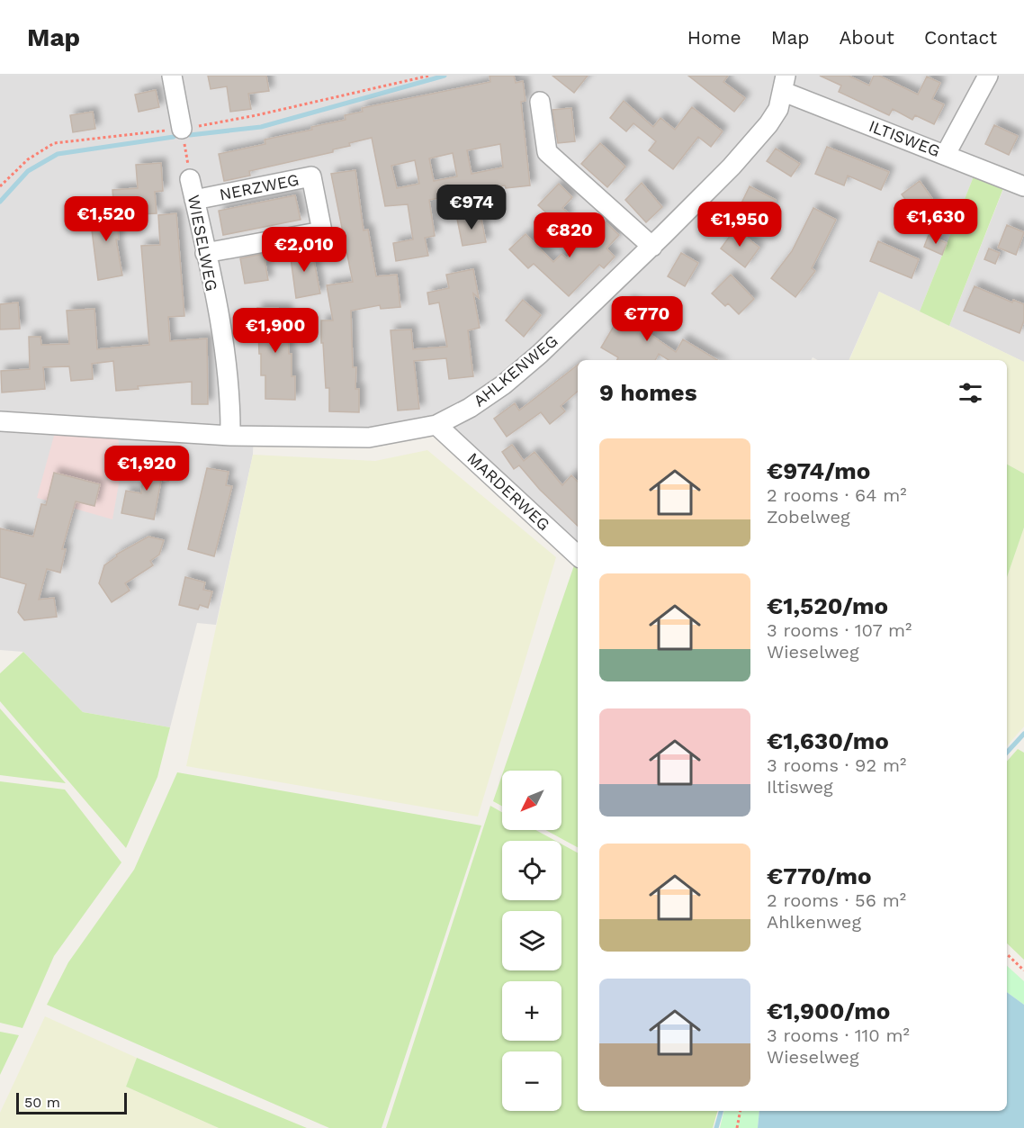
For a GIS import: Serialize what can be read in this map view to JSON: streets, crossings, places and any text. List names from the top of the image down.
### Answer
{
  "streets": {
    "street": [
      "ILTISWEG",
      "NERZWEG",
      "WIESELWEG",
      "AHLKENWEG",
      "MARDERWEG"
    ]
  },
  "crossings": [
    ["ILTISWEG", "AHLKENWEG"],
    ["NERZWEG", "WIESELWEG"],
    ["WIESELWEG", "AHLKENWEG"],
    ["AHLKENWEG", "MARDERWEG"]
  ],
  "scale_bar": "50 m",
  "north": "bottom left",
  "page": {
    "header": "Map",
    "nav": [
      "Home",
      "Map",
      "About",
      "Contact"
    ],
    "price": [
      "€974",
      "€1,520",
      "€1,630",
      "€1,950",
      "€820",
      "€2,010",
      "€770",
      "€1,900",
      "€1,920"
    ],
    "heading": "9 homes",
    "list": [
      {
        "name": "€974/mo",
        "note": "2 rooms · 64 m² · Zobelweg"
      },
      {
        "name": "€1,520/mo",
        "note": "3 rooms · 107 m² · Wieselweg"
      },
      {
        "name": "€1,630/mo",
        "note": "3 rooms · 92 m² · Iltisweg"
      },
      {
        "name": "€770/mo",
        "note": "2 rooms · 56 m² · Ahlkenweg"
      },
      {
        "name": "€1,900/mo",
        "note": "3 rooms · 110 m² · Wieselweg"
      }
    ],
    "map_buttons": ["+", "−"],
    "scale": "50 m"
  }
}
